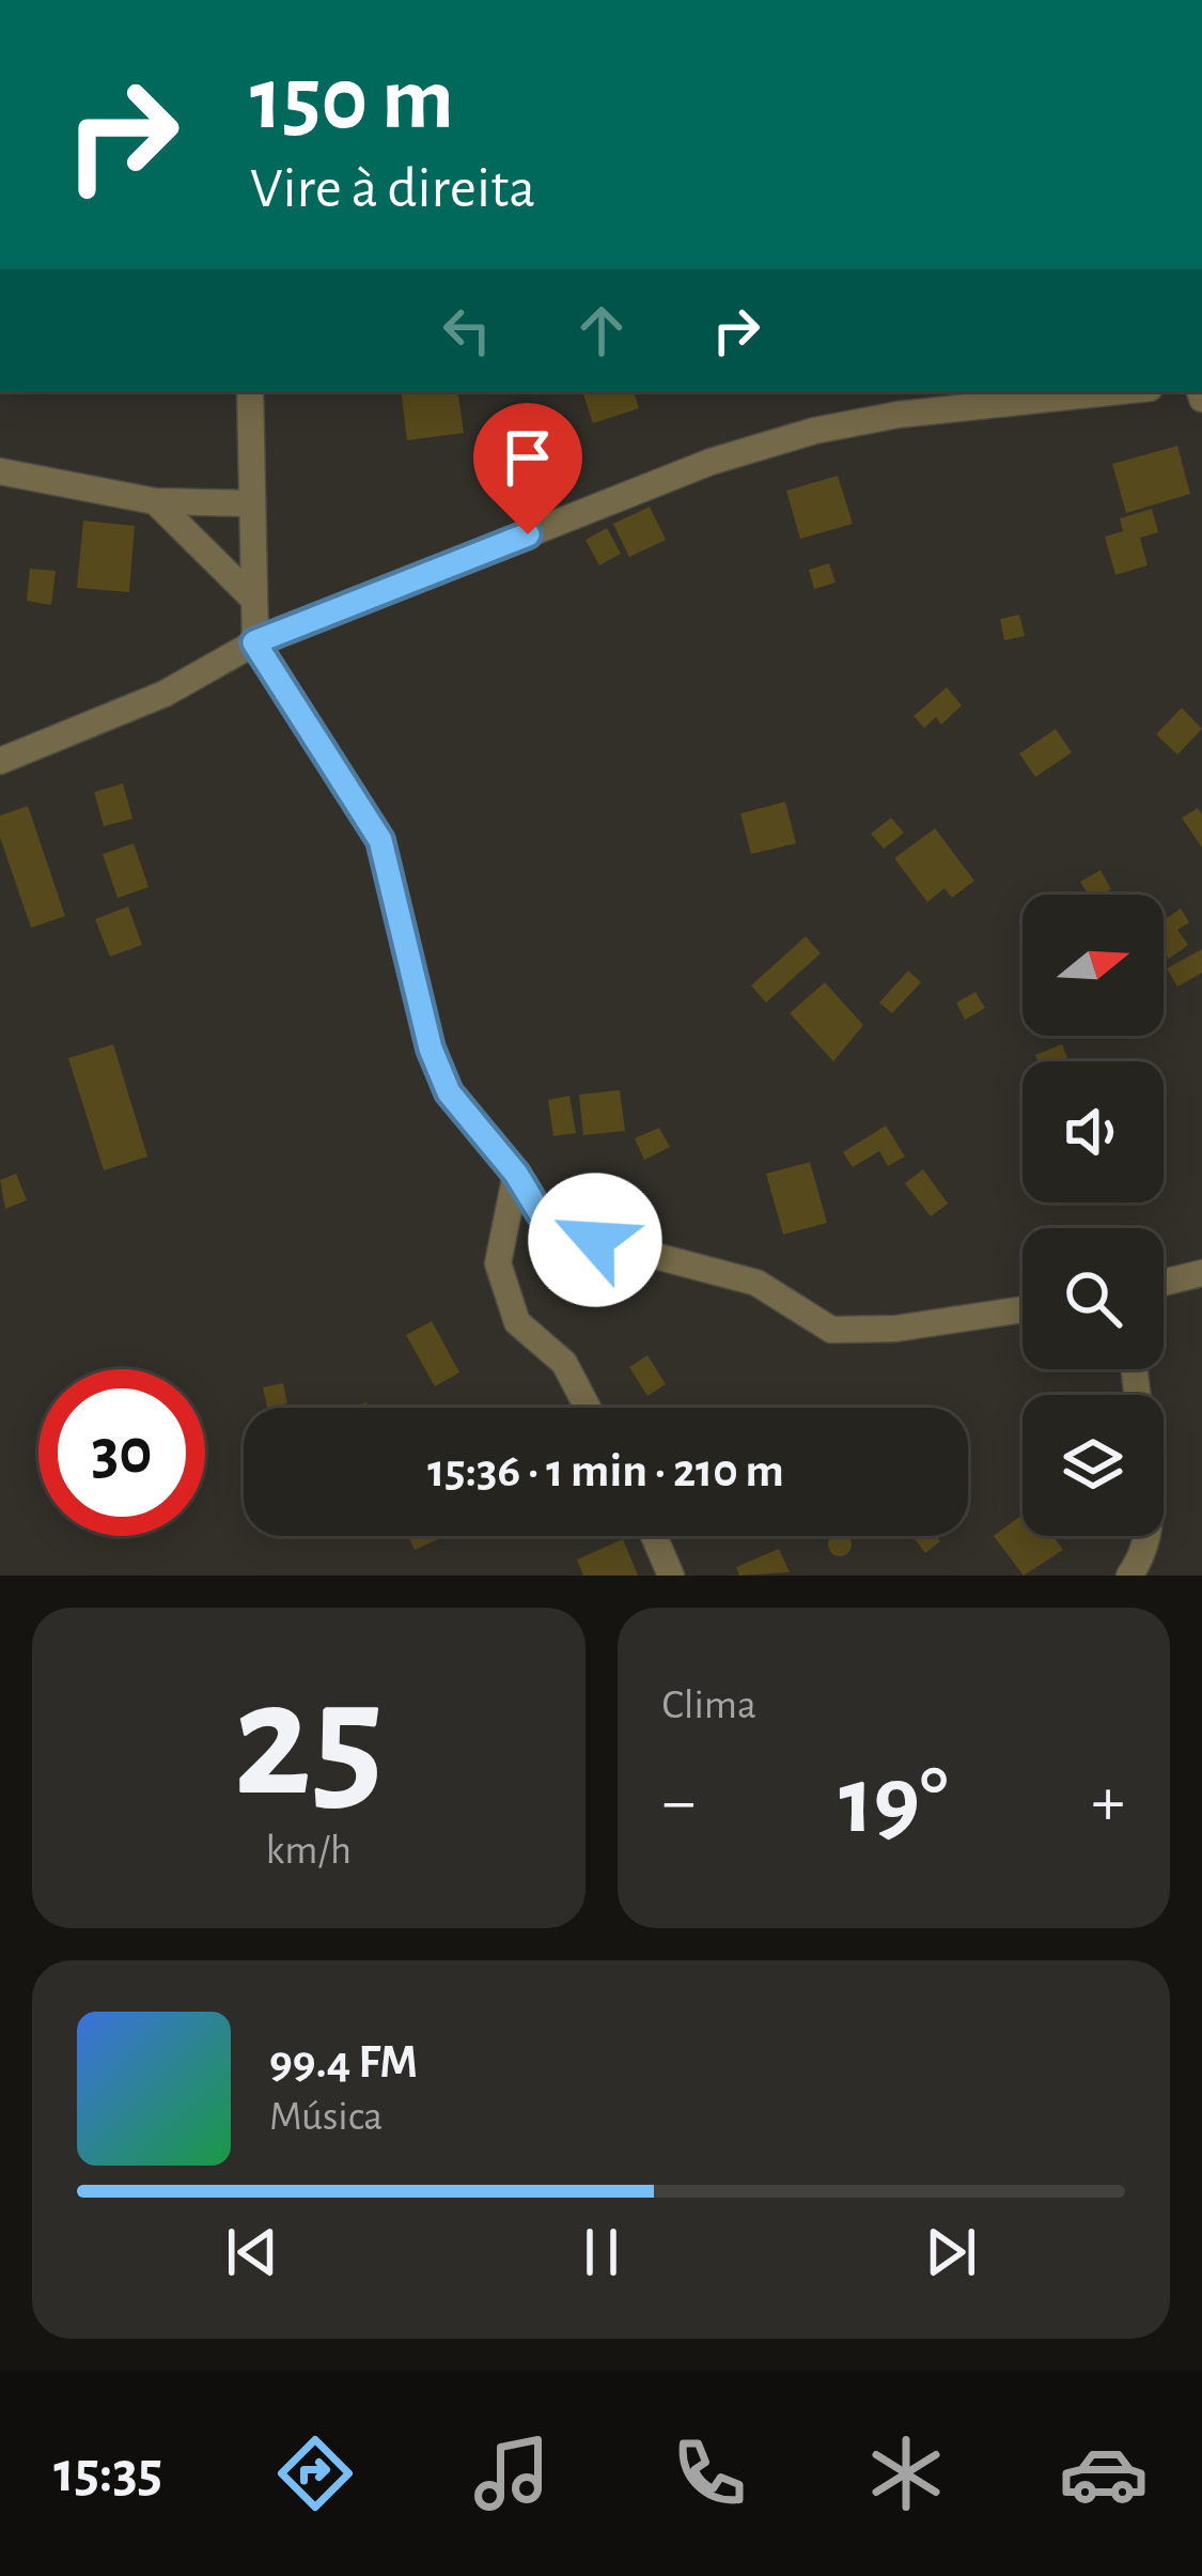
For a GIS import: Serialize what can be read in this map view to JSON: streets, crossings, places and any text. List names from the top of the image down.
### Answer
{
  "north": "right",
  "page": {
    "turn": ["150 m", "Vire à direita"],
    "limit": "30",
    "trip": "15:36 · 1 min · 210 m",
    "tile": [
      ["25", "km/h"],
      "Clima"
    ],
    "heat": ["−", "19°", "+"],
    "song": ["99.4 FM", "Música"],
    "tabs": "15:35"
  }
}
